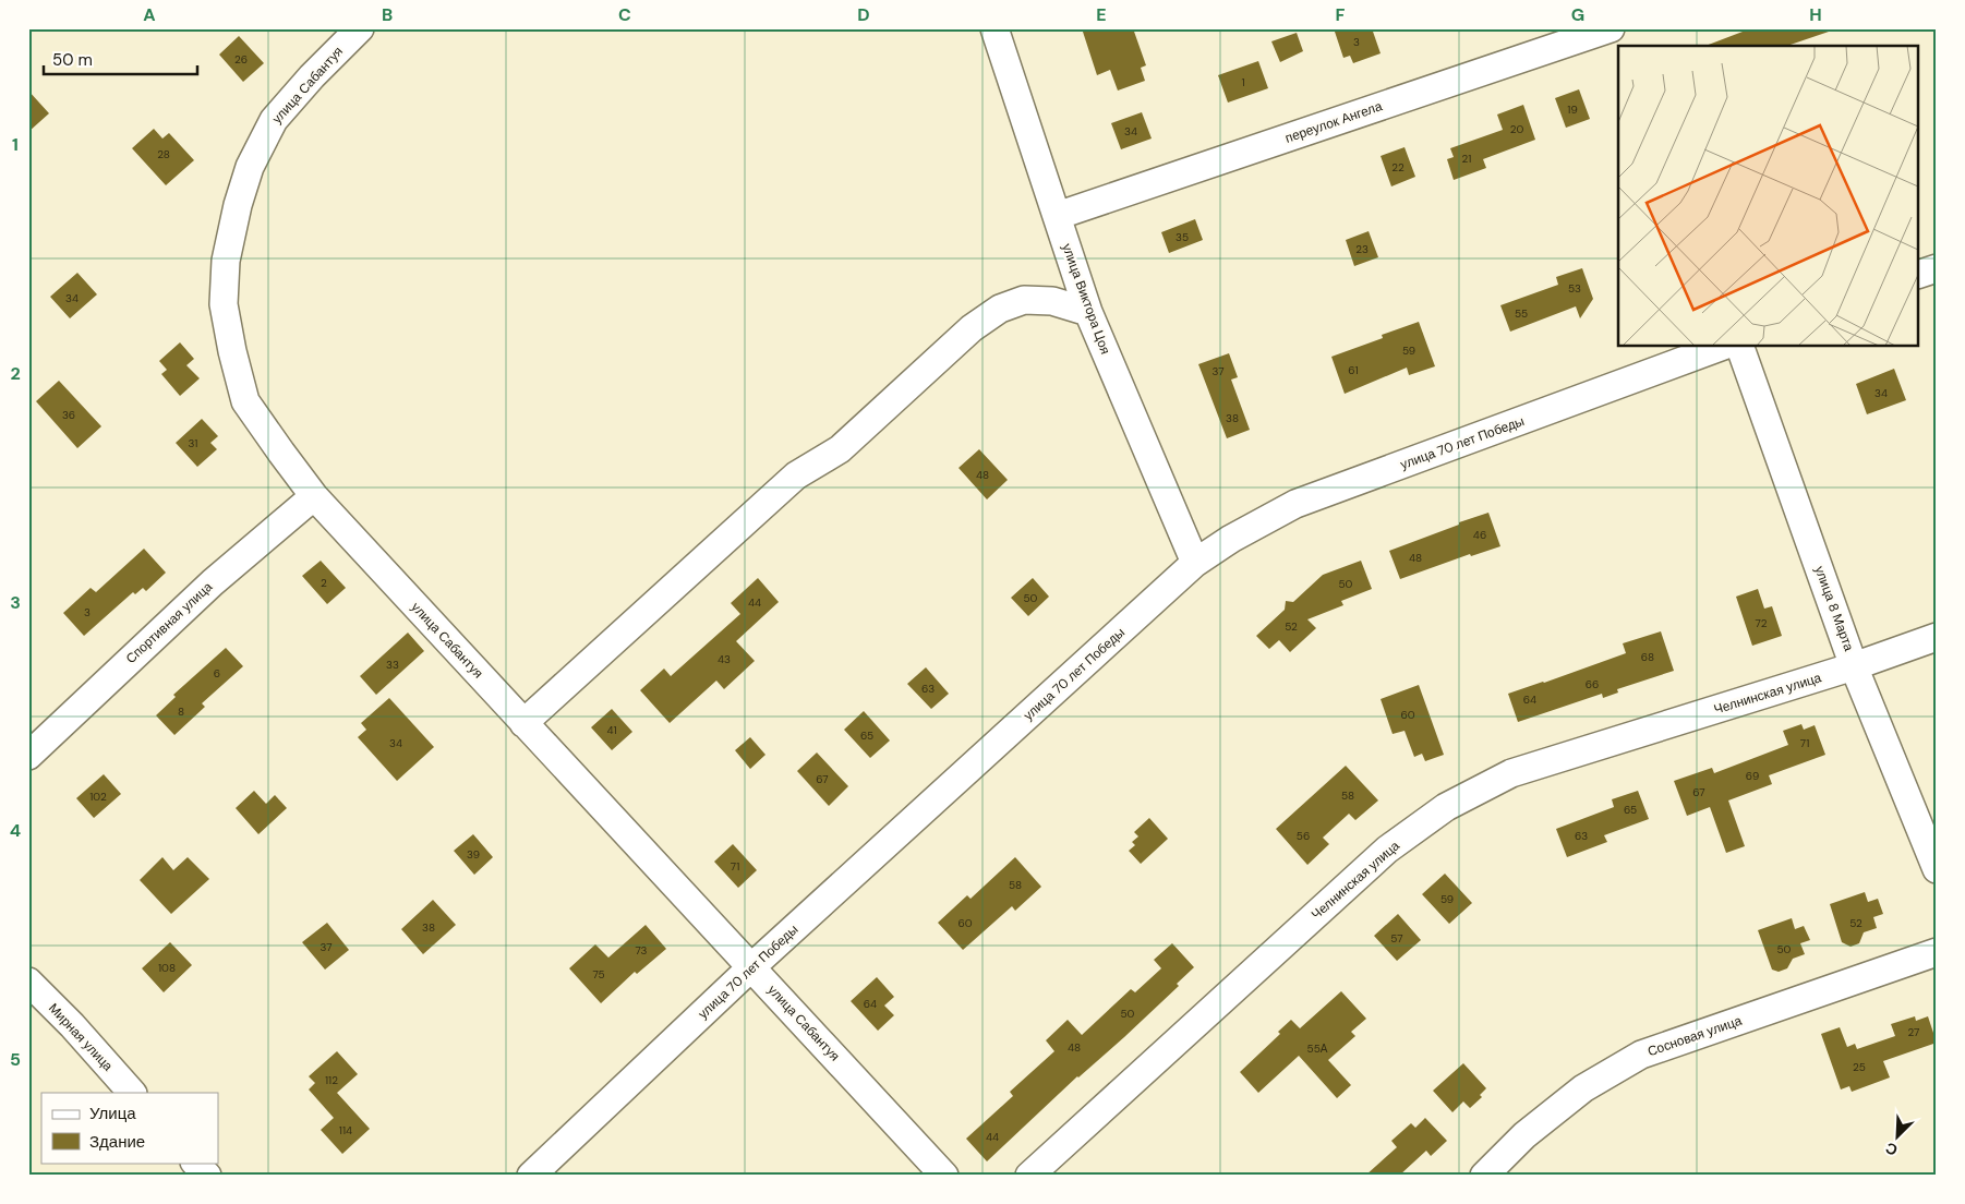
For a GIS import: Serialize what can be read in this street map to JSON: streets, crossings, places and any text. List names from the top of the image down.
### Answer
{
  "streets": {
    "street": [
      "улица Сабантуя",
      "переулок Ангела",
      "улица Виктора Цоя",
      "улица 70 лет Победы",
      "улица 8 Марта",
      "Спортивная улица",
      "Челнинская улица",
      "Сосновая улица",
      "Мирная улица"
    ]
  },
  "crossings": [
    ["улица Сабантуя", "улица 70 лет Победы"],
    ["улица Сабантуя", "Спортивная улица"],
    ["переулок Ангела", "улица Виктора Цоя"],
    ["улица Виктора Цоя", "улица 70 лет Победы"],
    ["улица 8 Марта", "Челнинская улица"]
  ],
  "house_numbers": [
    "3",
    "26",
    "1",
    "19",
    "20",
    "34",
    "28",
    "21",
    "22",
    "35",
    "23",
    "53",
    "34",
    "55",
    "59",
    "61",
    "37",
    "34",
    "36",
    "38",
    "31",
    "48",
    "46",
    "48",
    "2",
    "50",
    "50",
    "44",
    "3",
    "72",
    "52",
    "68",
    "43",
    "33",
    "6",
    "66",
    "63",
    "64",
    "8",
    "60",
    "41",
    "65",
    "34",
    "71",
    "69",
    "67",
    "67",
    "58",
    "102",
    "65",
    "56",
    "63",
    "39",
    "71",
    "58",
    "59",
    "60",
    "52",
    "38",
    "57",
    "37",
    "50",
    "73",
    "108",
    "75",
    "64",
    "50",
    "27",
    "48",
    "55А",
    "25",
    "112",
    "114",
    "44"
  ],
  "legend": ["Улица", "Здание"],
  "scale_bar": "50 m",
  "north": "bottom left",
  "grid": {
    "columns": [
      "A",
      "B",
      "C",
      "D",
      "E",
      "F",
      "G",
      "H"
    ],
    "rows": [
      "1",
      "2",
      "3",
      "4",
      "5"
    ]
  }
}
